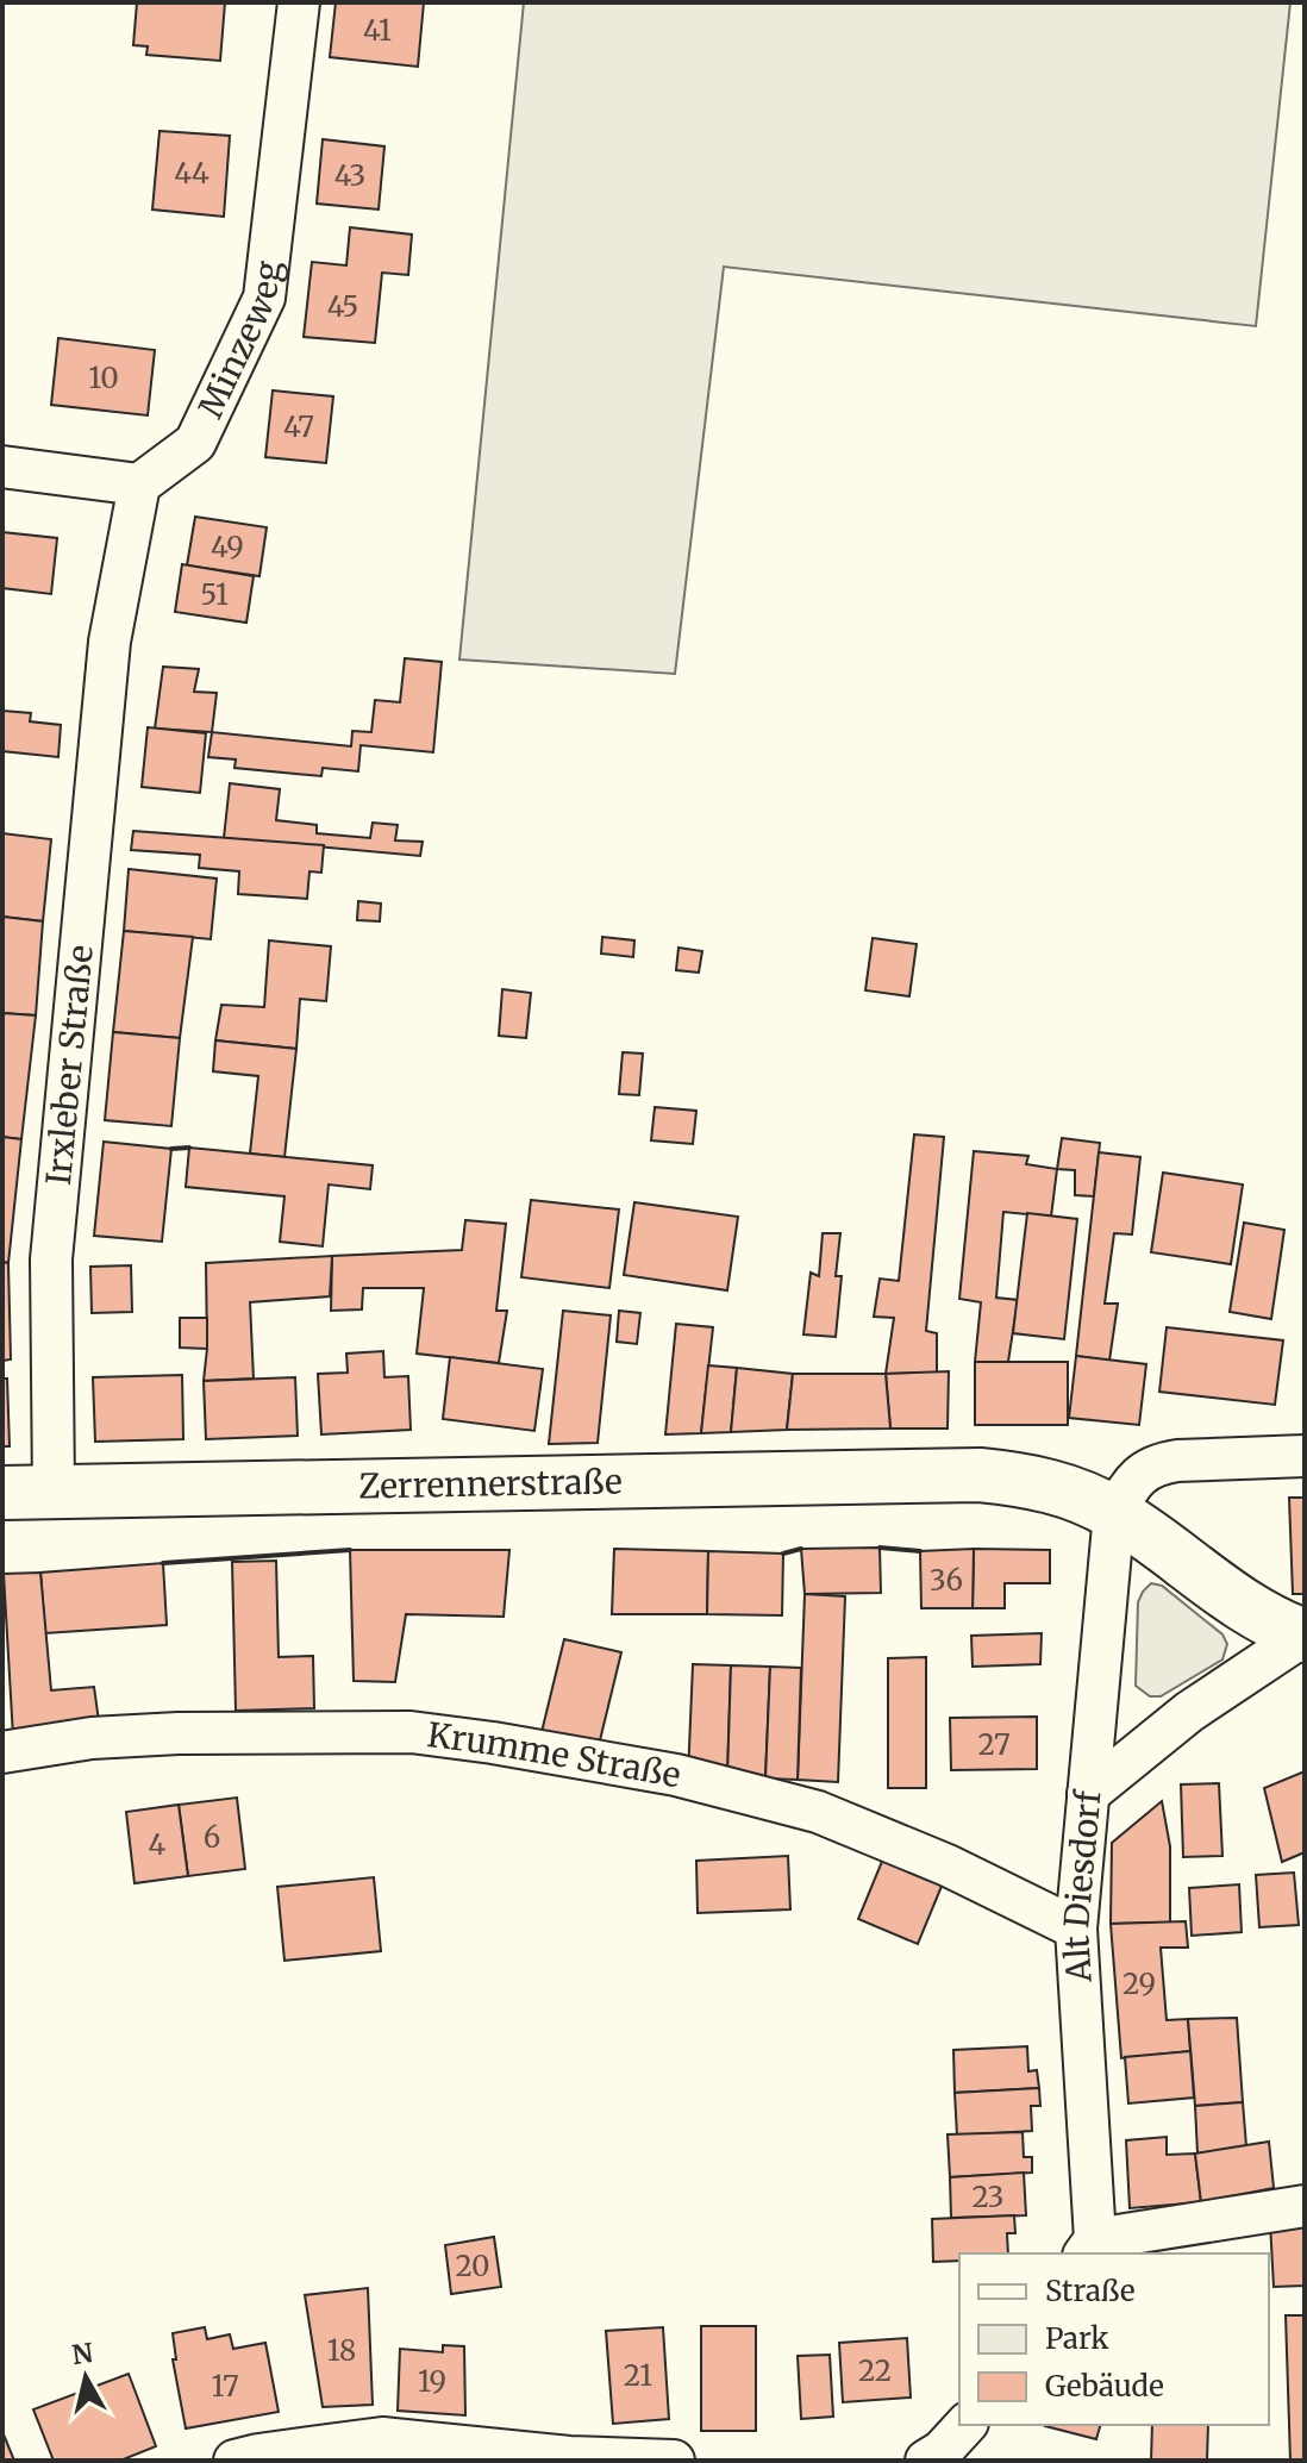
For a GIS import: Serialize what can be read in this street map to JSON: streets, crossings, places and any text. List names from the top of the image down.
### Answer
{
  "streets": {
    "main road": ["Zerrennerstraße"],
    "street": [
      "Minzeweg",
      "Irxleber Straße",
      "Krumme Straße",
      "Alt Diesdorf"
    ]
  },
  "crossings": [
    ["Minzeweg", "Irxleber Straße"],
    ["Irxleber Straße", "Zerrennerstraße"],
    ["Zerrennerstraße", "Alt Diesdorf"],
    ["Krumme Straße", "Alt Diesdorf"]
  ],
  "house_numbers": [
    "41",
    "44",
    "43",
    "45",
    "10",
    "47",
    "49",
    "51",
    "36",
    "27",
    "6",
    "4",
    "29",
    "23",
    "20",
    "18",
    "22",
    "21",
    "19",
    "17"
  ],
  "legend": ["Straße", "Park", "Gebäude"],
  "north": "top"
}
